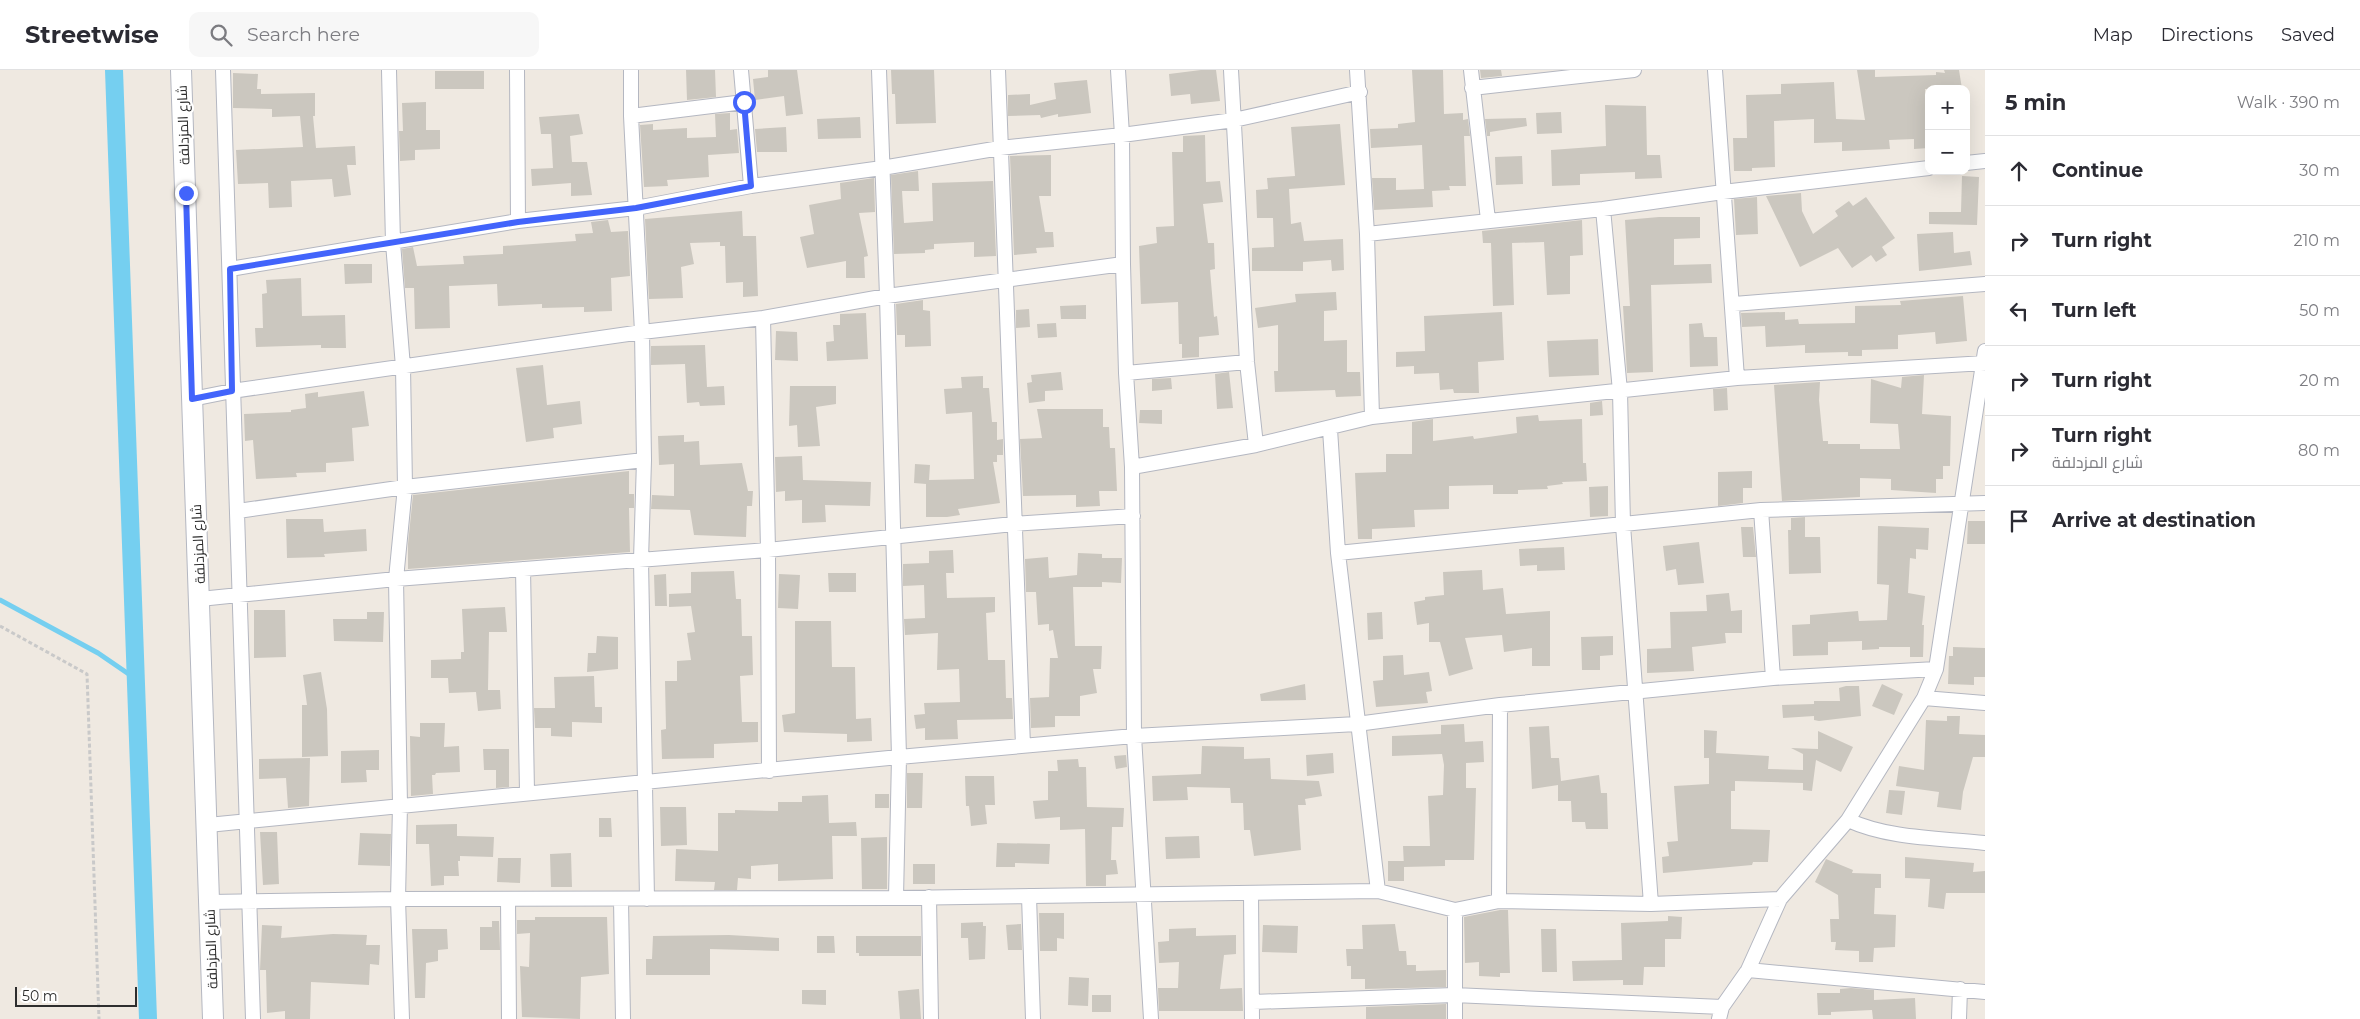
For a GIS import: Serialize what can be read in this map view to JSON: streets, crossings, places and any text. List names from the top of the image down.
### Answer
{
  "streets": {
    "street": ["شارع المزدلفة"]
  },
  "scale_bar": "50 m",
  "page": {
    "header": "Streetwise",
    "search": "Search here",
    "nav": ["Map", "Directions", "Saved"],
    "heading": ["5 min", "Walk · 390 m"],
    "map_buttons": ["+", "−"],
    "list": [
      ["Continue", "30 m"],
      ["Turn right", "210 m"],
      ["Turn left", "50 m"],
      ["Turn right", "20 m"],
      ["Turn right", "شارع المزدلفة", "80 m"],
      "Arrive at destination"
    ],
    "scale": "50 m"
  }
}
